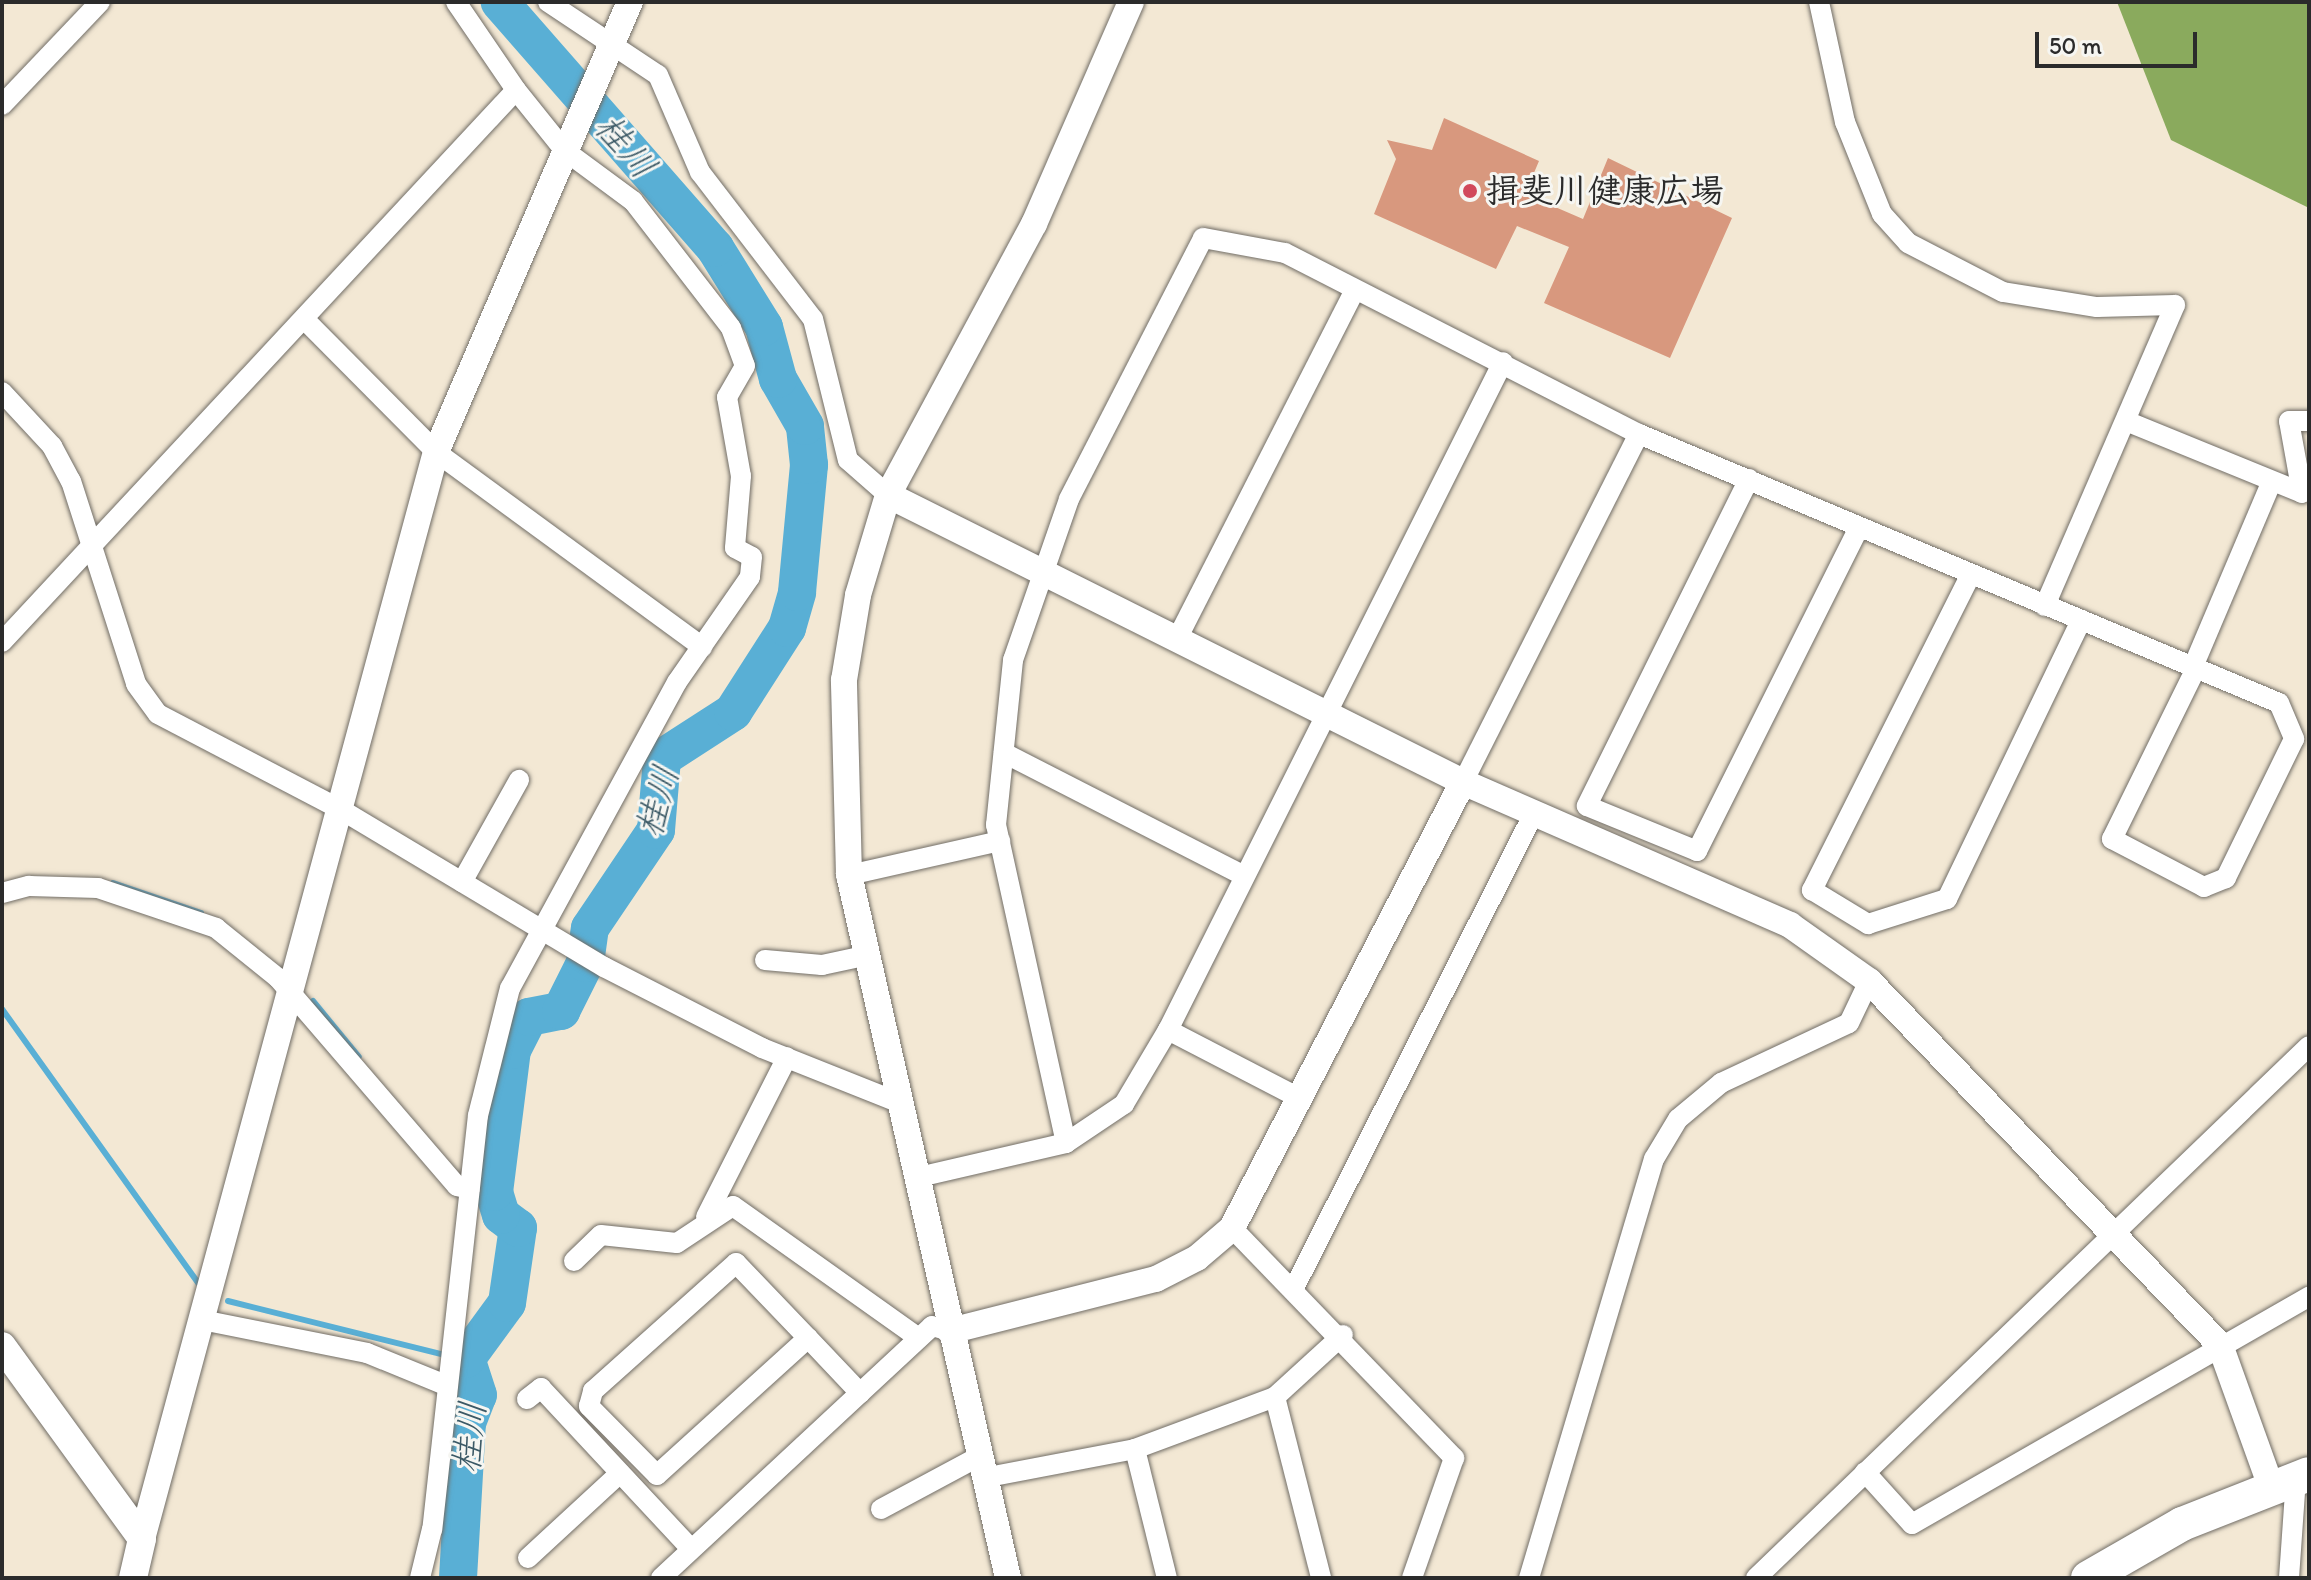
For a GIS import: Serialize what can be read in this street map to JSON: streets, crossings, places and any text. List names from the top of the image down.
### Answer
{
  "water": ["桂川"],
  "places": ["揖斐川健康広場"],
  "scale_bar": "50 m"
}
